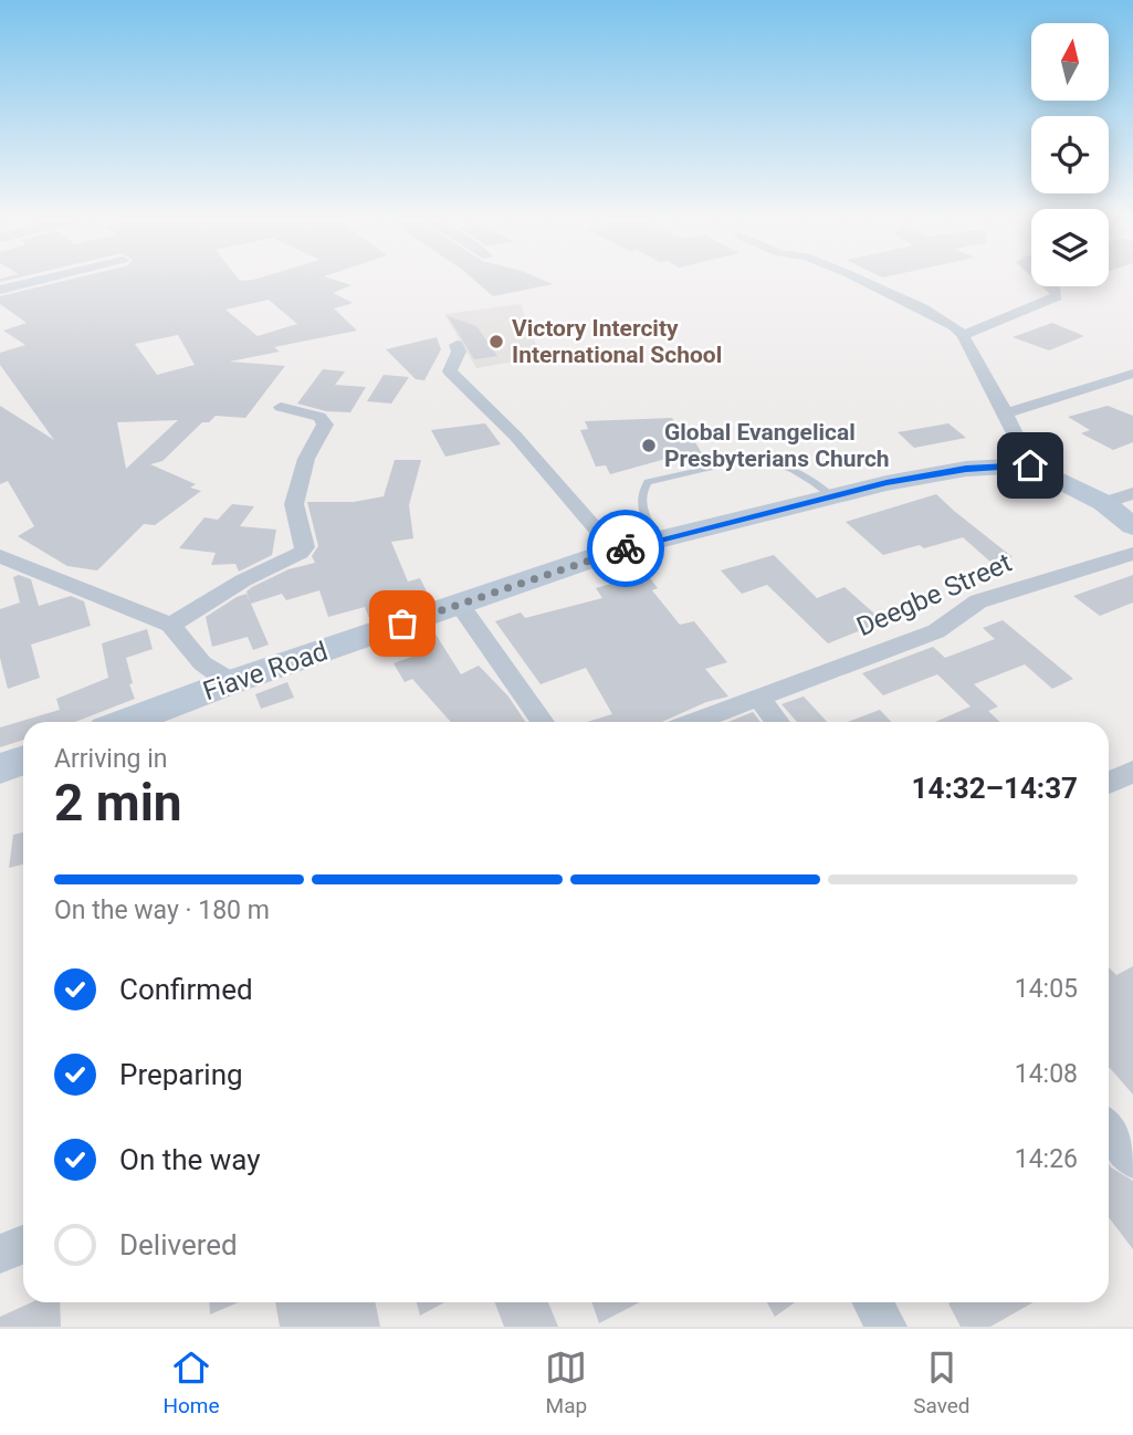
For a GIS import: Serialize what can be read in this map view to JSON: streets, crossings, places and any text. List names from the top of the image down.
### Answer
{
  "streets": {
    "street": ["Deegbe Street", "Fiave Road"]
  },
  "places": ["Victory Intercity International School", "Global Evangelical Presbyterians Church"],
  "north": "top",
  "page": {
    "heading": ["2 min", "Arriving in", "14:32–14:37"],
    "bar": "On the way · 180 m",
    "list": [
      ["Confirmed", "14:05"],
      ["Preparing", "14:08"],
      ["On the way", "14:26"],
      "Delivered"
    ],
    "tabs": ["Home", "Map", "Saved"]
  }
}
